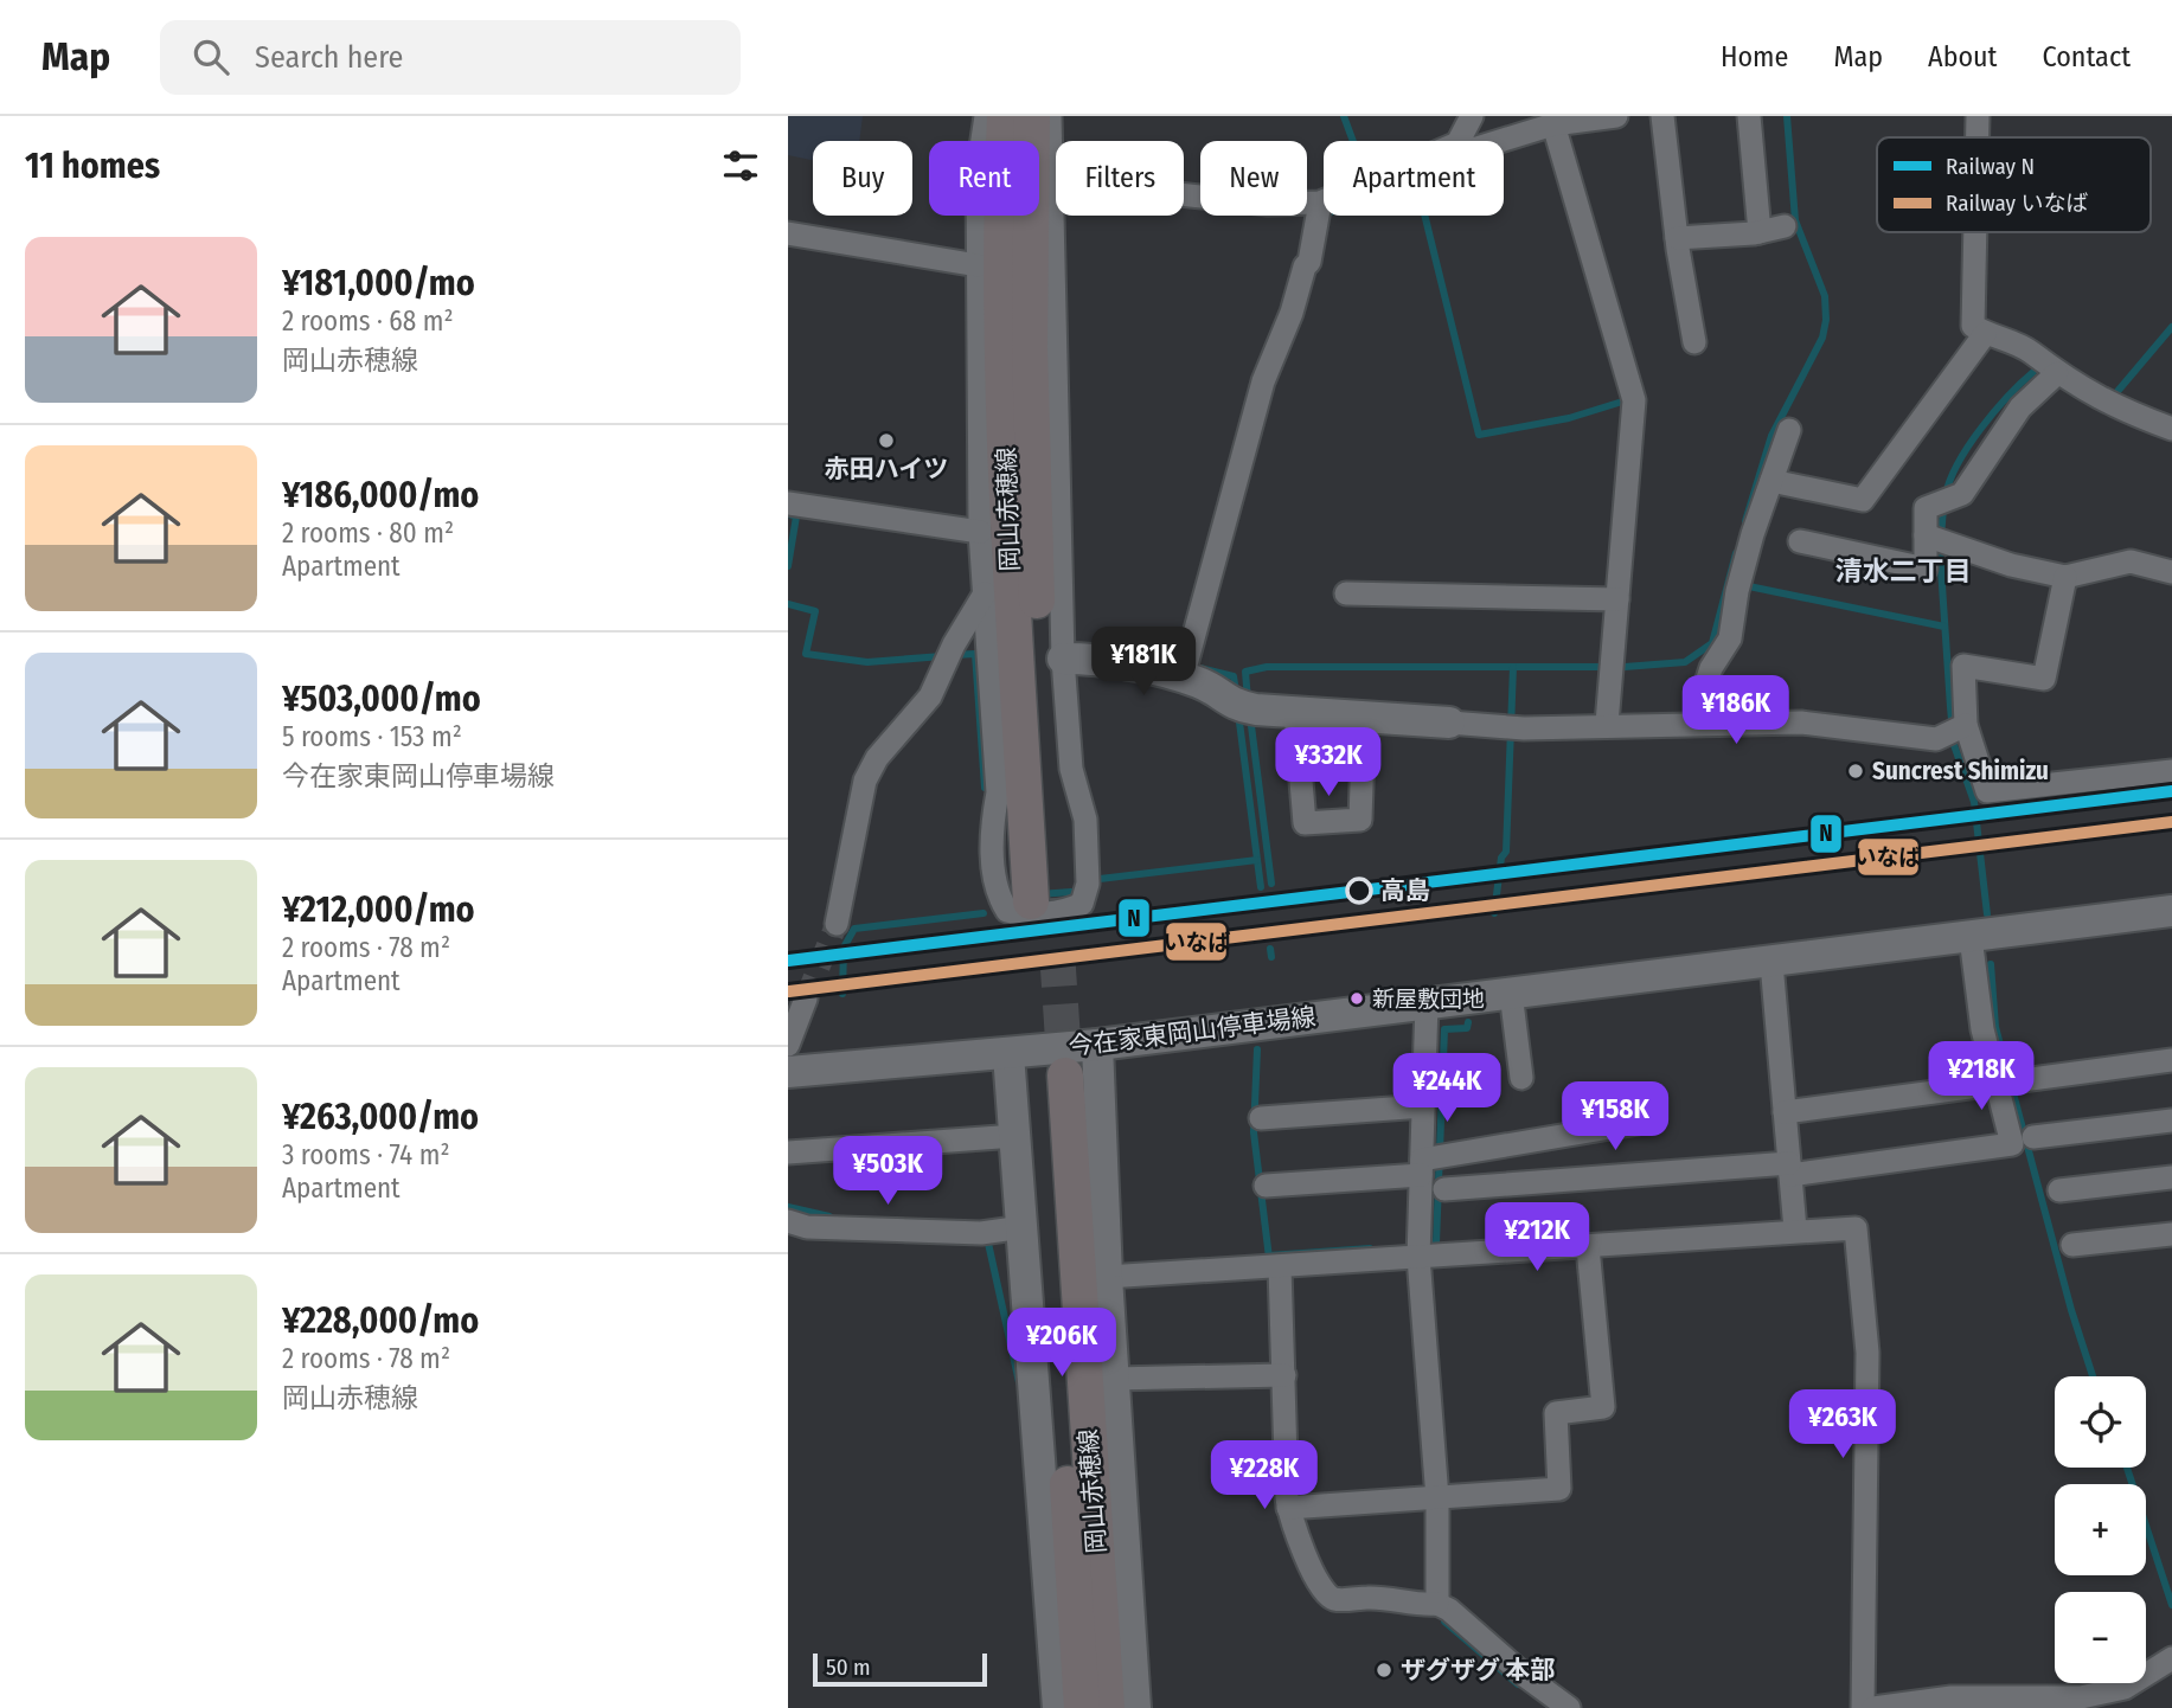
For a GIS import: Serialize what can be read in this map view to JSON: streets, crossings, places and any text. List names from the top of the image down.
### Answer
{
  "streets": {
    "main road": ["岡山赤穂線"],
    "street": ["今在家東岡山停車場線"]
  },
  "districts": ["清水二丁目"],
  "places": [
    "赤田ハイツ",
    "Suncrest Shimizu",
    "高島",
    "新屋敷団地",
    "ザグザグ 本部"
  ],
  "lines": ["rail line N", "rail line いなば"],
  "legend": ["Railway N", "Railway いなば"],
  "scale_bar": "50 m",
  "page": {
    "header": "Map",
    "search": "Search here",
    "nav": [
      "Home",
      "Map",
      "About",
      "Contact"
    ],
    "heading": "11 homes",
    "chip": [
      "Buy",
      "Rent",
      "Filters",
      "New",
      "Apartment"
    ],
    "list": [
      {
        "name": "¥181,000/mo",
        "note": "2 rooms · 68 m² · 岡山赤穂線"
      },
      {
        "name": "¥186,000/mo",
        "note": "2 rooms · 80 m² · Apartment"
      },
      {
        "name": "¥503,000/mo",
        "note": "5 rooms · 153 m² · 今在家東岡山停車場線"
      },
      {
        "name": "¥212,000/mo",
        "note": "2 rooms · 78 m² · Apartment"
      },
      {
        "name": "¥263,000/mo",
        "note": "3 rooms · 74 m² · Apartment"
      },
      {
        "name": "¥228,000/mo",
        "note": "2 rooms · 78 m² · 岡山赤穂線"
      }
    ],
    "price": [
      "¥181K",
      "¥186K",
      "¥332K",
      "¥218K",
      "¥244K",
      "¥158K",
      "¥503K",
      "¥212K",
      "¥206K",
      "¥263K",
      "¥228K"
    ],
    "map_buttons": ["+", "−"],
    "scale": "50 m"
  }
}
